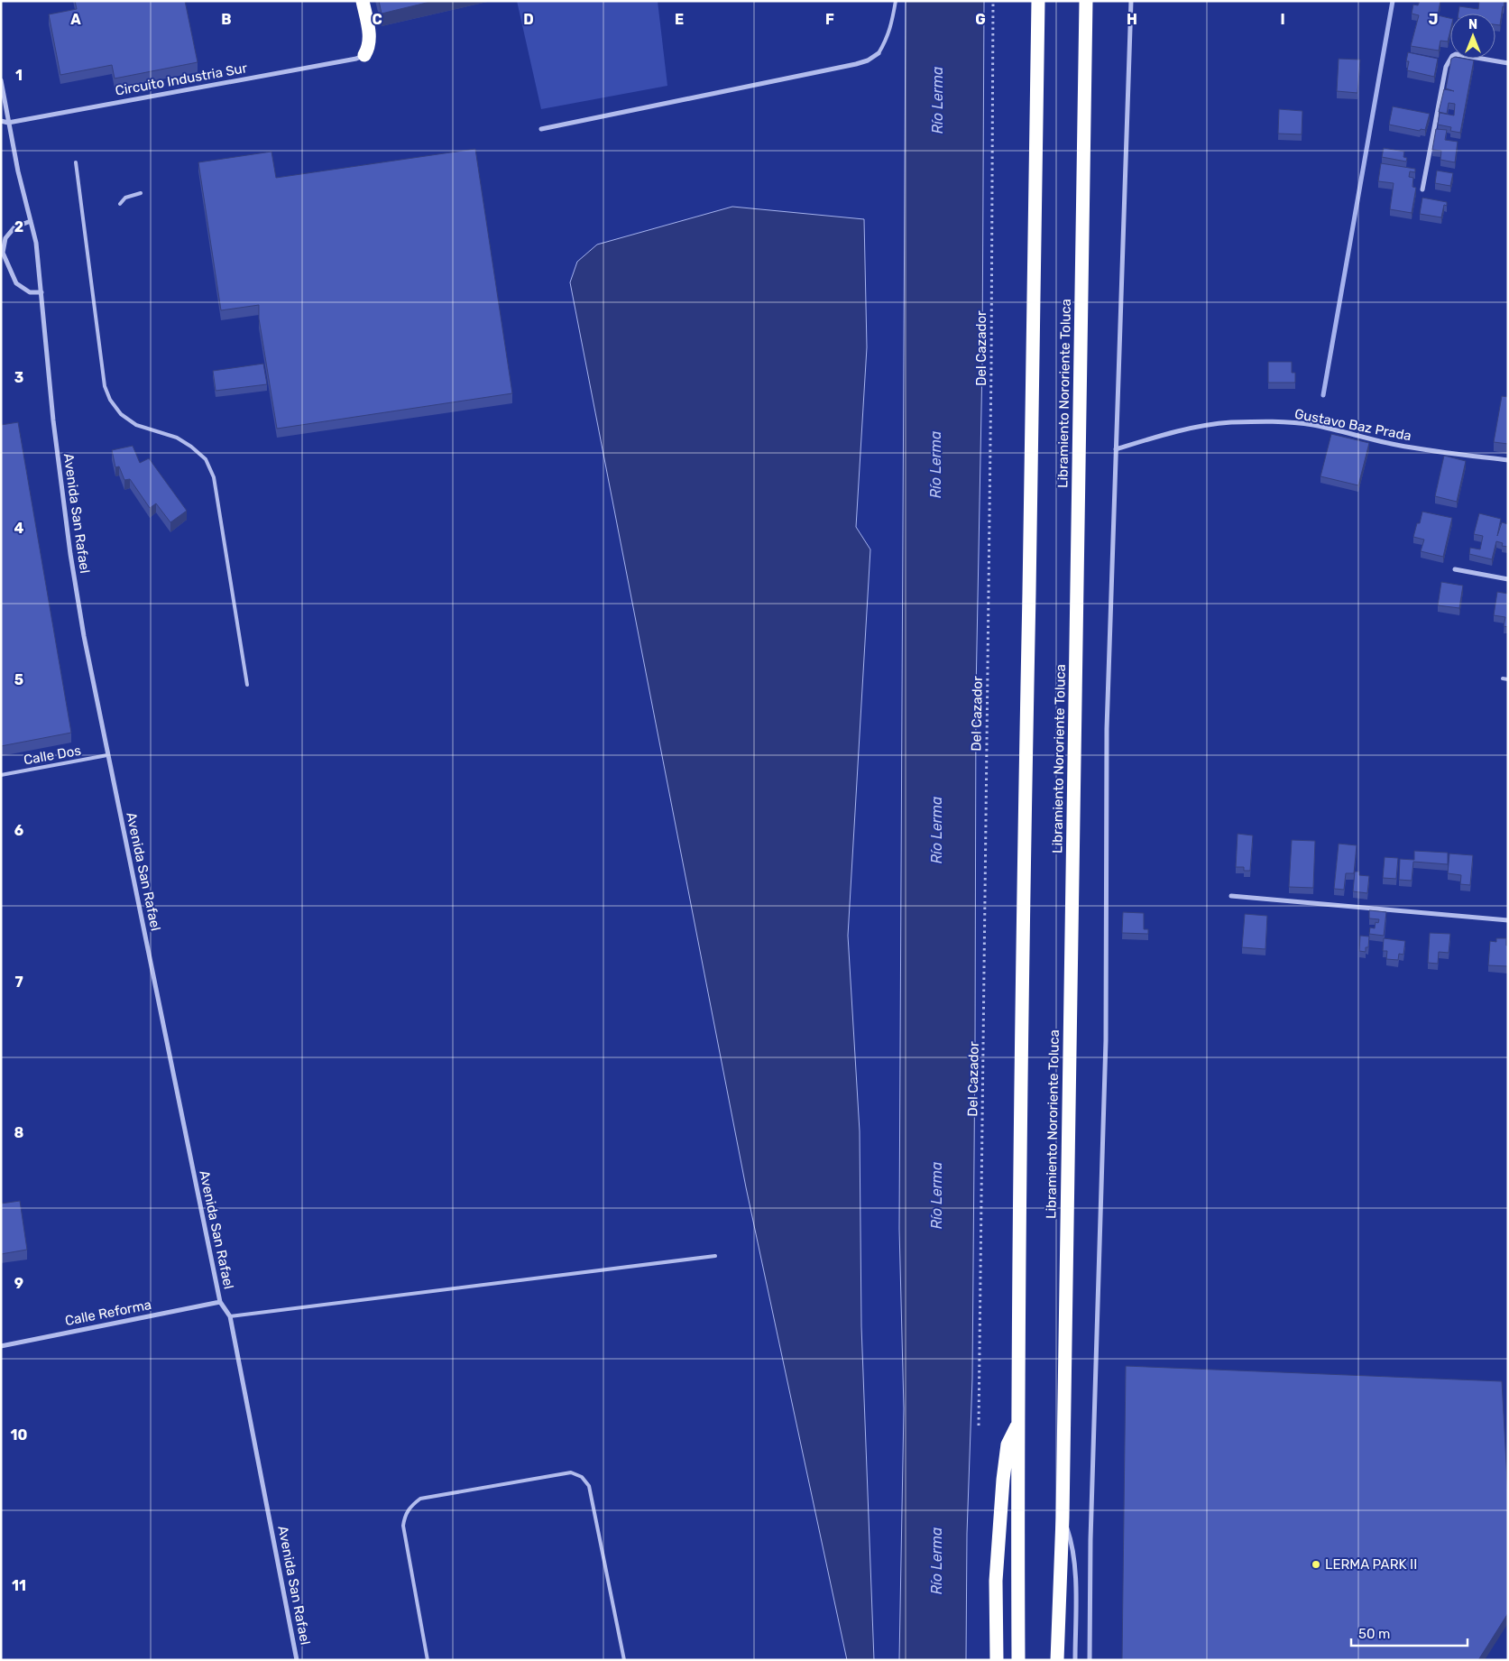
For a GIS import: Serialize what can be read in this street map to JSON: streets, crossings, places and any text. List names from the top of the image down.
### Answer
{
  "streets": {
    "highway": ["Libramiento Nororiente Toluca"],
    "street": [
      "Circuito Industria Sur",
      "Gustavo Baz Prada",
      "Avenida San Rafael",
      "Calle Reforma"
    ],
    "lane": ["Calle Dos"],
    "path": ["Del Cazador"]
  },
  "crossings": [
    ["Circuito Industria Sur", "Avenida San Rafael"],
    ["Avenida San Rafael", "Calle Dos"],
    ["Avenida San Rafael", "Calle Reforma"]
  ],
  "water": ["Río Lerma"],
  "places": ["LERMA PARK II"],
  "scale_bar": "50 m",
  "north": "top",
  "grid": {
    "columns": [
      "A",
      "B",
      "C",
      "D",
      "E",
      "F",
      "G",
      "H",
      "I",
      "J"
    ],
    "rows": [
      "1",
      "2",
      "3",
      "4",
      "5",
      "6",
      "7",
      "8",
      "9",
      "10",
      "11"
    ]
  }
}
